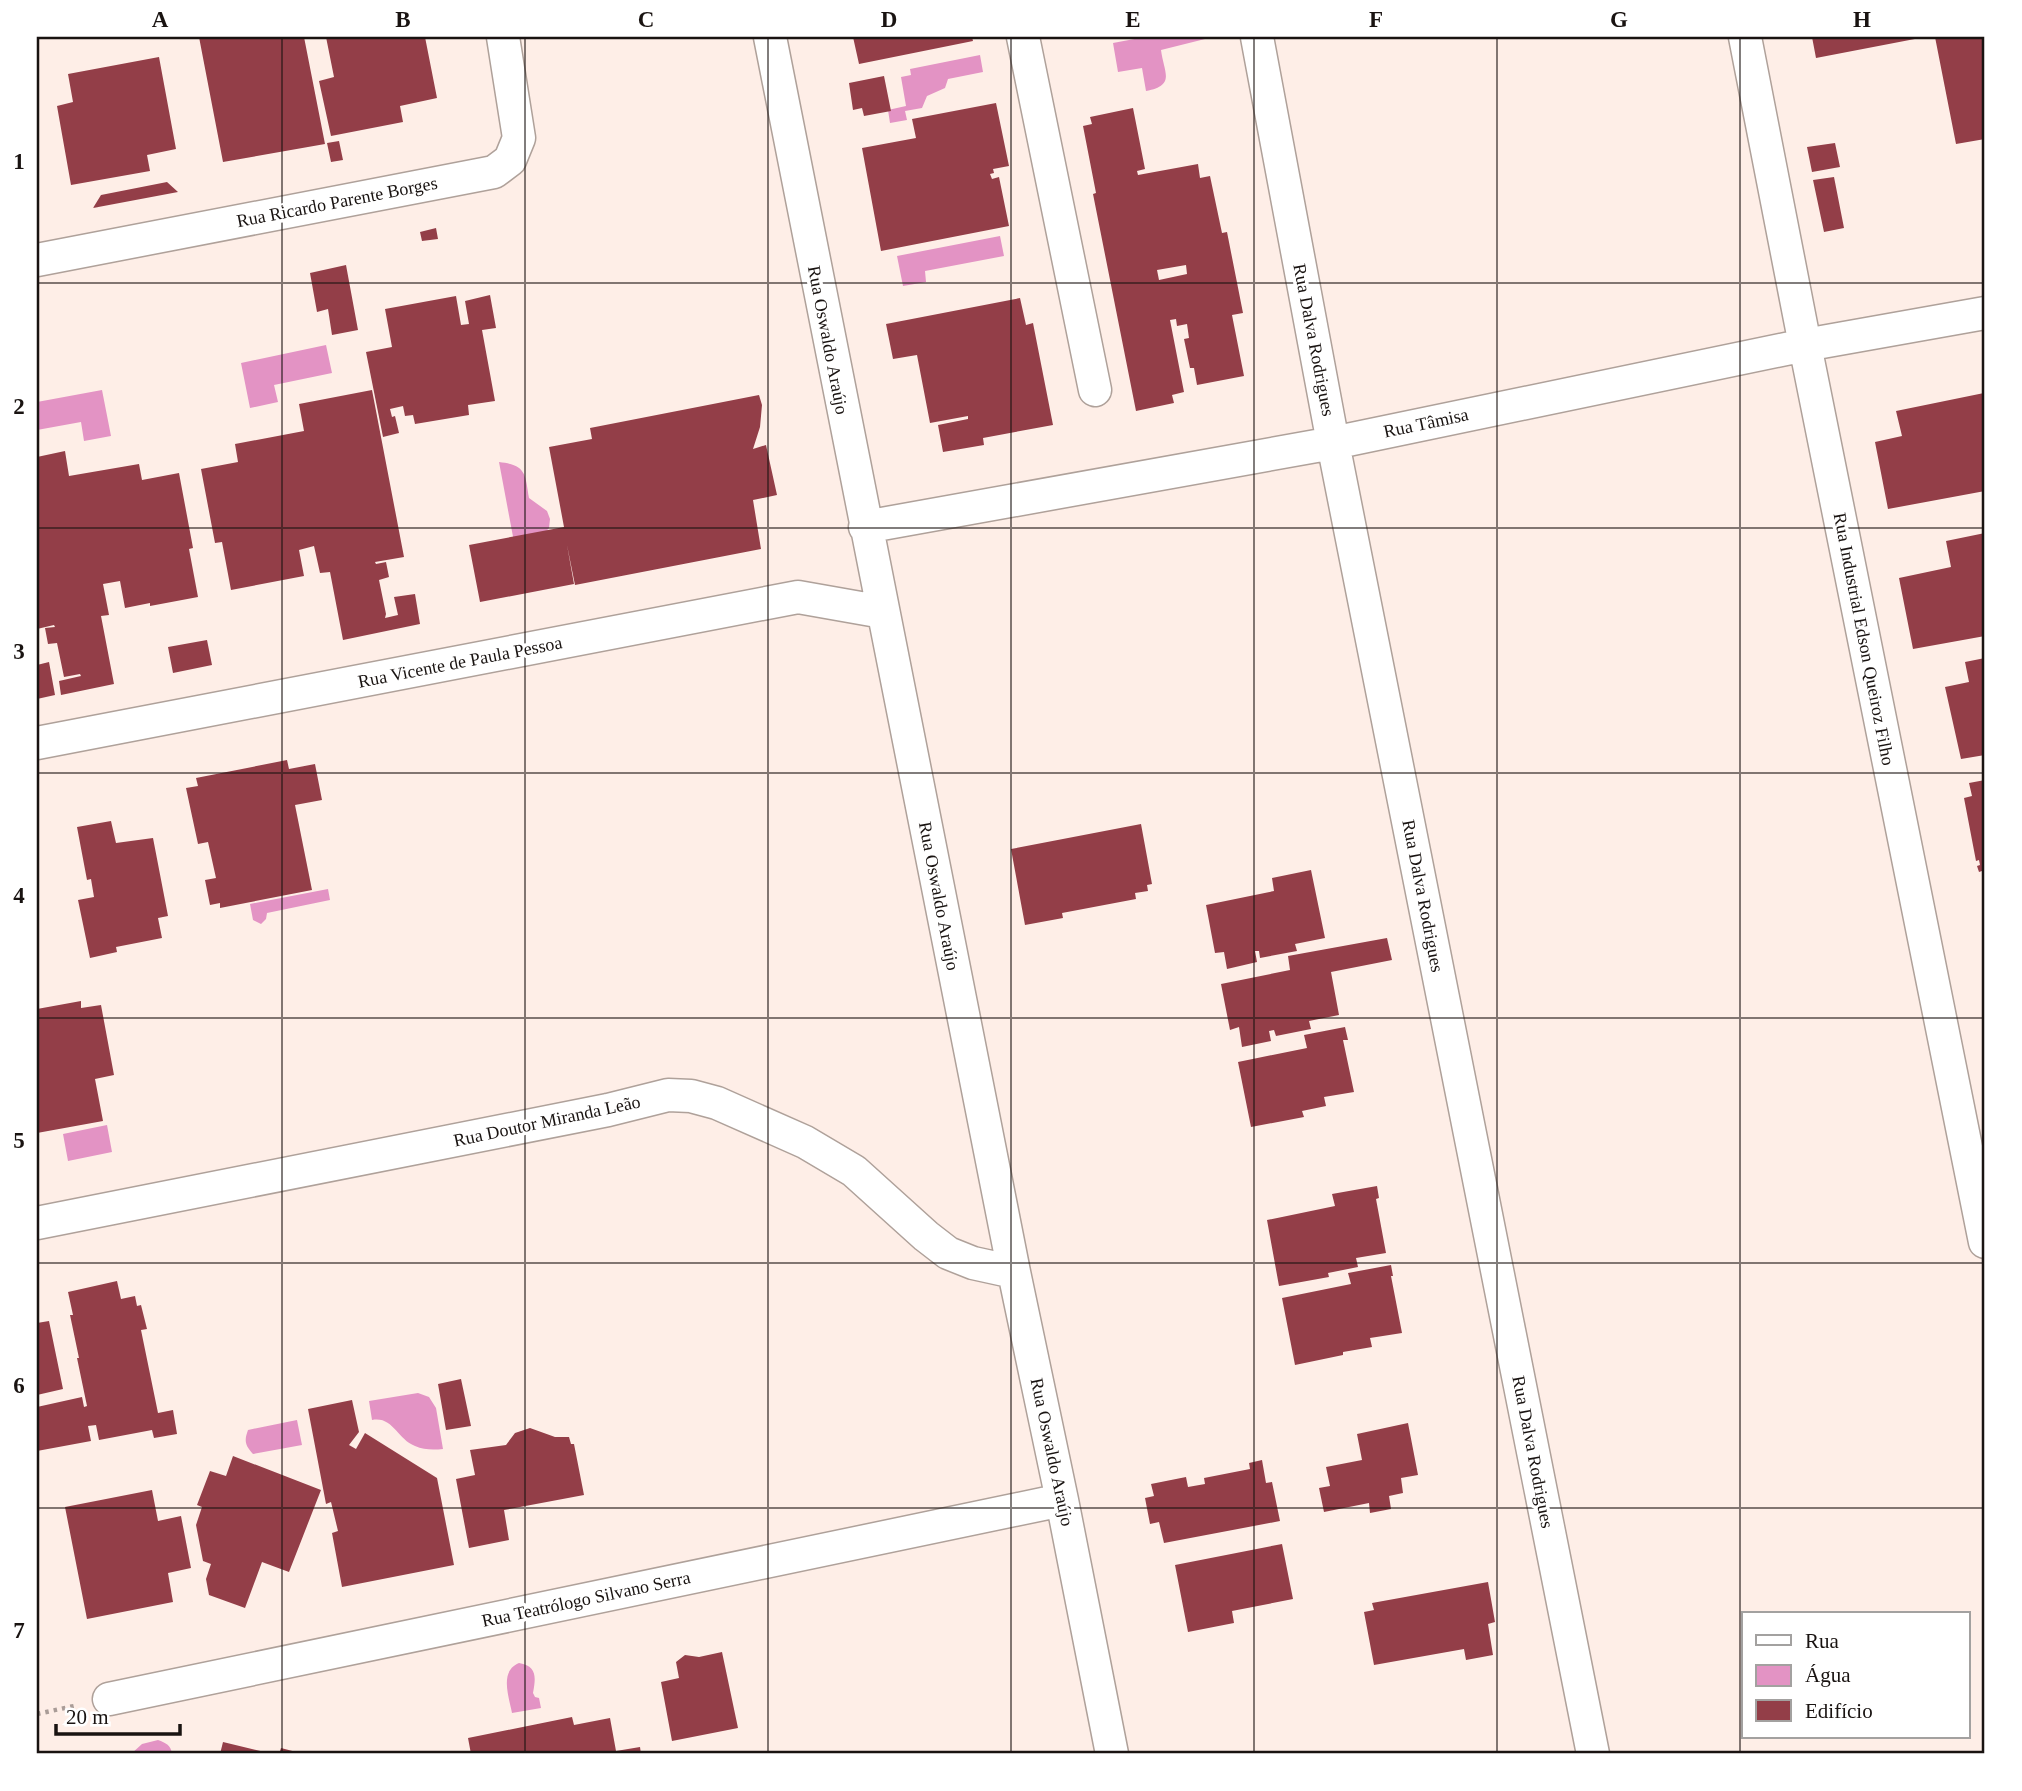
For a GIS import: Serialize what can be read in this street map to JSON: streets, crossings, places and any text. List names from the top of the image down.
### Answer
{
  "streets": {
    "street": [
      "Rua Ricardo Parente Borges",
      "Rua Oswaldo Araújo",
      "Rua Dalva Rodrigues",
      "Rua Tâmisa",
      "Rua Industrial Edson Queiroz Filho",
      "Rua Vicente de Paula Pessoa",
      "Rua Doutor Miranda Leão",
      "Rua Teatrólogo Silvano Serra"
    ]
  },
  "crossings": [
    ["Rua Oswaldo Araújo", "Rua Tâmisa"],
    ["Rua Oswaldo Araújo", "Rua Vicente de Paula Pessoa"],
    ["Rua Oswaldo Araújo", "Rua Doutor Miranda Leão"],
    ["Rua Oswaldo Araújo", "Rua Teatrólogo Silvano Serra"],
    ["Rua Dalva Rodrigues", "Rua Tâmisa"],
    ["Rua Tâmisa", "Rua Industrial Edson Queiroz Filho"]
  ],
  "legend": ["Rua", "Água", "Edifício"],
  "scale_bar": "20 m",
  "grid": {
    "columns": [
      "A",
      "B",
      "C",
      "D",
      "E",
      "F",
      "G",
      "H"
    ],
    "rows": [
      "1",
      "2",
      "3",
      "4",
      "5",
      "6",
      "7"
    ]
  }
}
